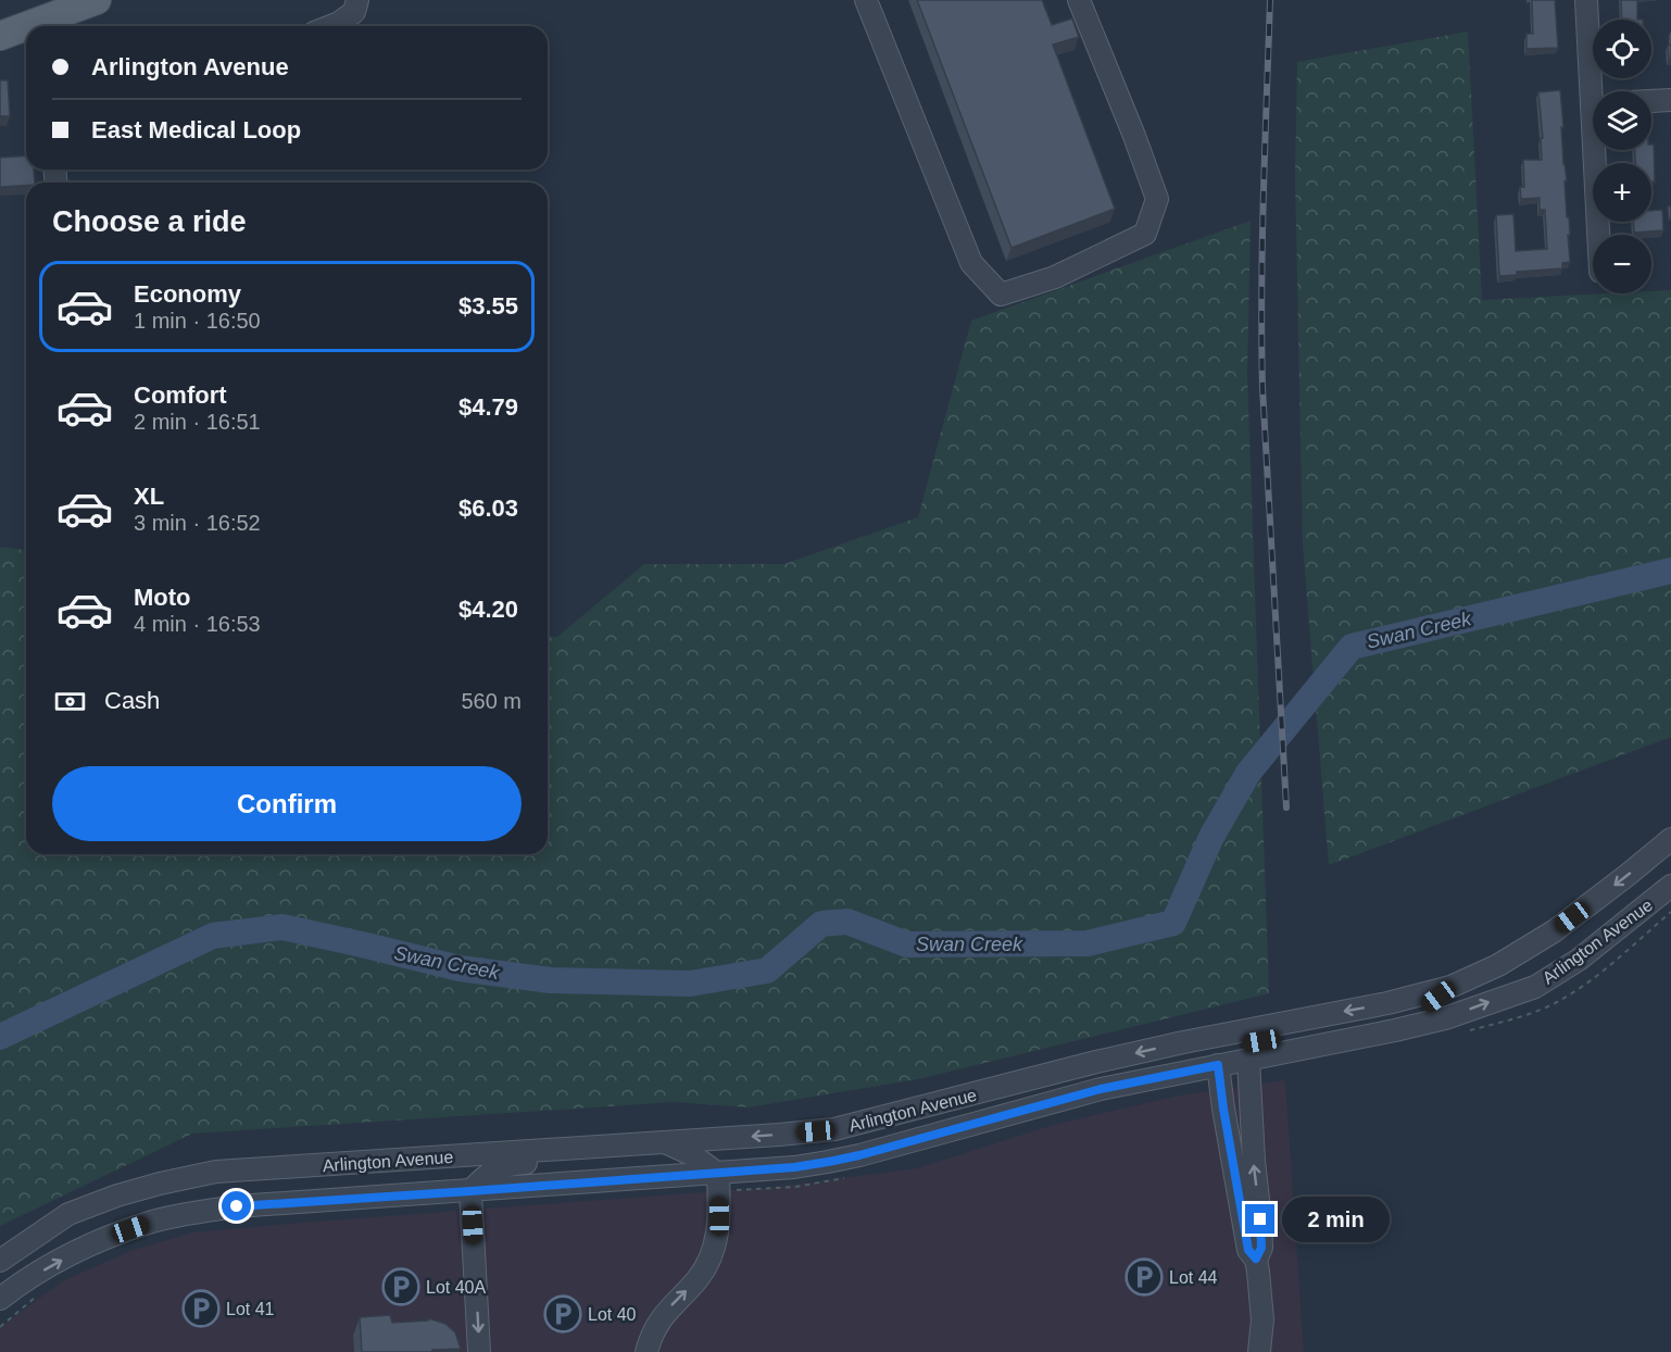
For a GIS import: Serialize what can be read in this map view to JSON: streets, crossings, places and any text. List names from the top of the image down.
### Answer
{
  "streets": {
    "street": ["Arlington Avenue"]
  },
  "water": ["Swan Creek"],
  "places": {
    "parking": [
      "Lot 44",
      "Lot 40A",
      "Lot 41",
      "Lot 40"
    ]
  },
  "page": {
    "map_buttons": ["+", "−"],
    "banner": ["Arlington Avenue", "East Medical Loop"],
    "heading": "Choose a ride",
    "list": [
      {
        "name": "Economy",
        "note": "1 min · 16:50",
        "value": "$3.55"
      },
      {
        "name": "Comfort",
        "note": "2 min · 16:51",
        "value": "$4.79"
      },
      {
        "name": "XL",
        "note": "3 min · 16:52",
        "value": "$6.03"
      },
      {
        "name": "Moto",
        "note": "4 min · 16:53",
        "value": "$4.20"
      }
    ],
    "pay": ["Cash", "560 m"],
    "buttons": "Confirm",
    "bubble": "2 min"
  }
}
